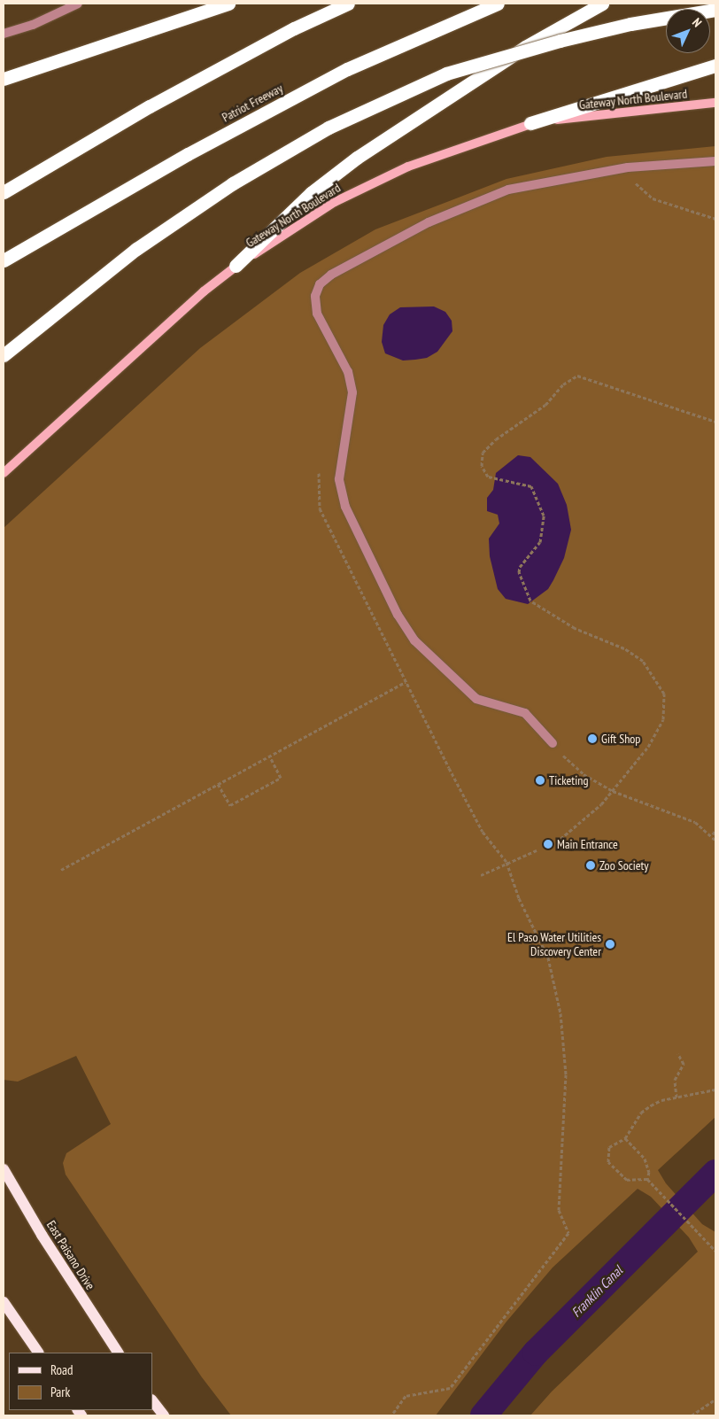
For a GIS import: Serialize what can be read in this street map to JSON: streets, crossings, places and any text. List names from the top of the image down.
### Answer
{
  "streets": {
    "highway": ["Patriot Freeway"],
    "main road": ["Gateway North Boulevard", "East Paisano Drive"]
  },
  "water": ["Franklin Canal"],
  "places": [
    "Gift Shop",
    "Ticketing",
    "Main Entrance",
    "Zoo Society",
    "El Paso Water Utilities Discovery Center"
  ],
  "legend": ["Road", "Park"],
  "north": "top right"
}
